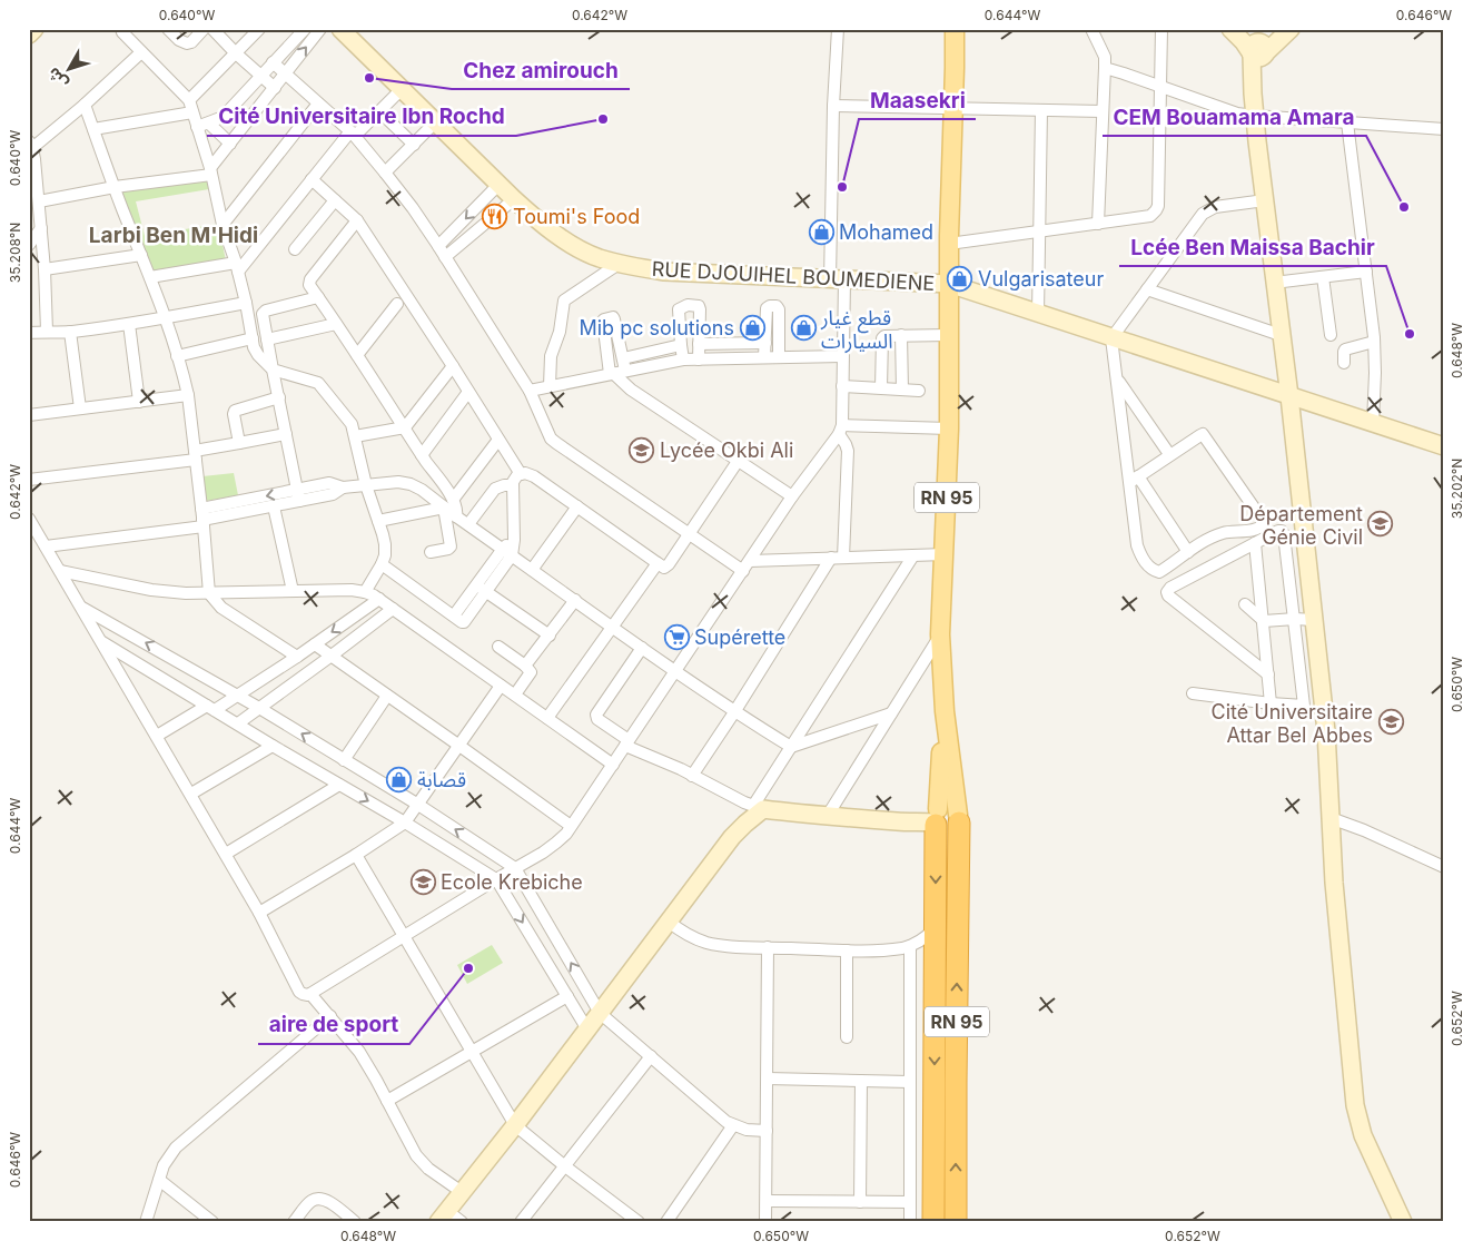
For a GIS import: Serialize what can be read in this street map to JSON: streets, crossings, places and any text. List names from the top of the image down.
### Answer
{
  "streets": {
    "highway": ["RN 95"],
    "main road": ["RUE DJOUIHEL BOUMEDIENE"]
  },
  "crossings": [
    ["RUE DJOUIHEL BOUMEDIENE", "RN 95"]
  ],
  "districts": ["Larbi Ben M'Hidi"],
  "places": {
    "other": [
      "Chez amirouch",
      "Cité Universitaire Ibn Rochd",
      "Maasekri",
      "CEM Bouamama Amara",
      "Lcée Ben Maissa Bachir",
      "aire de sport"
    ],
    "restaurant": ["Toumi's Food"],
    "shop": [
      "Mohamed",
      "Vulgarisateur",
      "Mib pc solutions",
      "قطع غيار السيارات",
      "قصابة"
    ],
    "school or university": [
      "Lycée Okbi Ali",
      "Département Génie Civil",
      "Cité Universitaire Attar Bel Abbes",
      "Ecole Krebiche"
    ],
    "supermarket": ["Supérette"]
  },
  "north": "bottom left",
  "coordinates": [
    "0.640°W",
    "0.642°W",
    "0.644°W",
    "0.646°W",
    "35.208°N",
    "0.648°W",
    "35.202°N",
    "0.650°W",
    "0.652°W"
  ]
}
